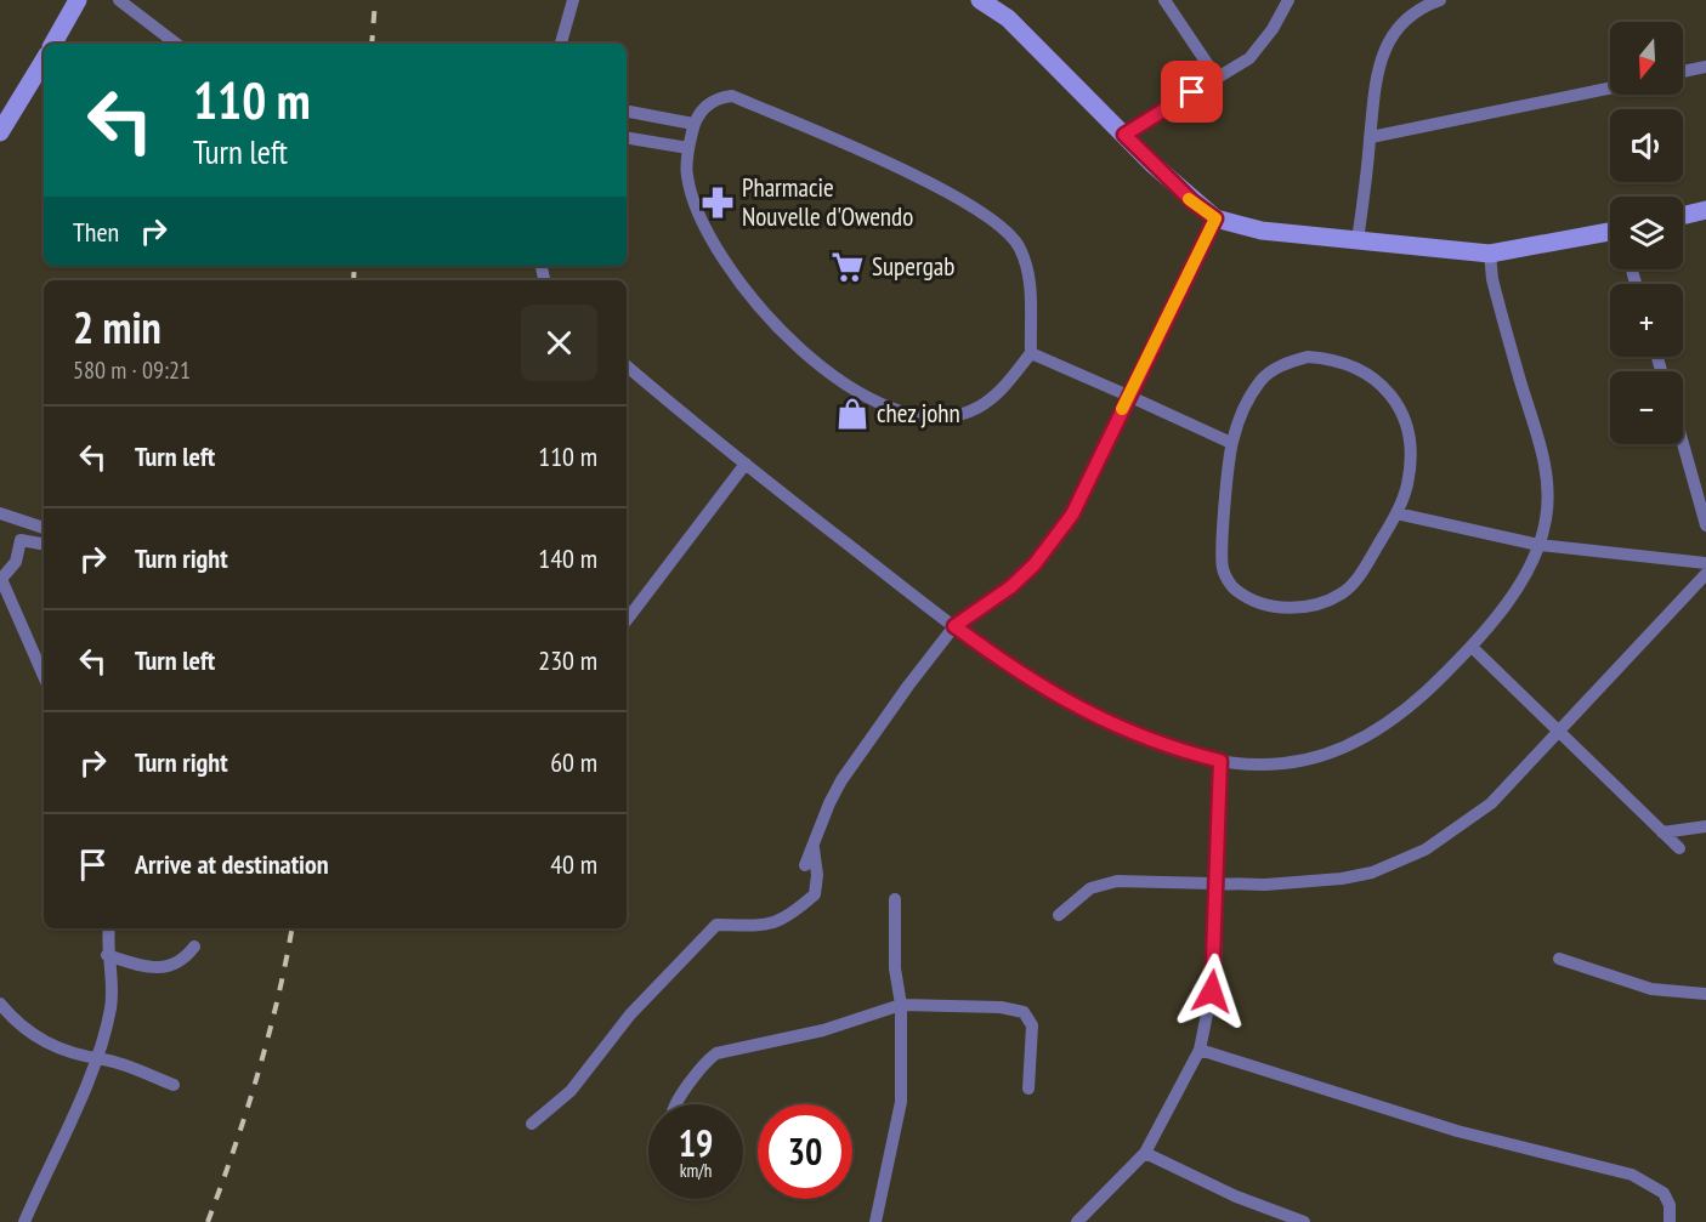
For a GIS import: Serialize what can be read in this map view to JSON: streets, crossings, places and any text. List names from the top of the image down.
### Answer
{
  "places": {
    "pharmacy": ["Pharmacie Nouvelle d'Owendo"],
    "supermarket": ["Supergab"],
    "shop": ["chez john"]
  },
  "north": "bottom",
  "page": {
    "map_buttons": ["+", "−"],
    "turn": ["110 m", "Turn left"],
    "then": "Then",
    "heading": ["2 min", "580 m · 09:21"],
    "list": [
      {
        "name": "Turn left",
        "value": "110 m"
      },
      {
        "name": "Turn right",
        "value": "140 m"
      },
      {
        "name": "Turn left",
        "value": "230 m"
      },
      {
        "name": "Turn right",
        "value": "60 m"
      },
      {
        "name": "Arrive at destination",
        "value": "40 m"
      }
    ],
    "speed": "19 km/h",
    "limit": "30"
  }
}
